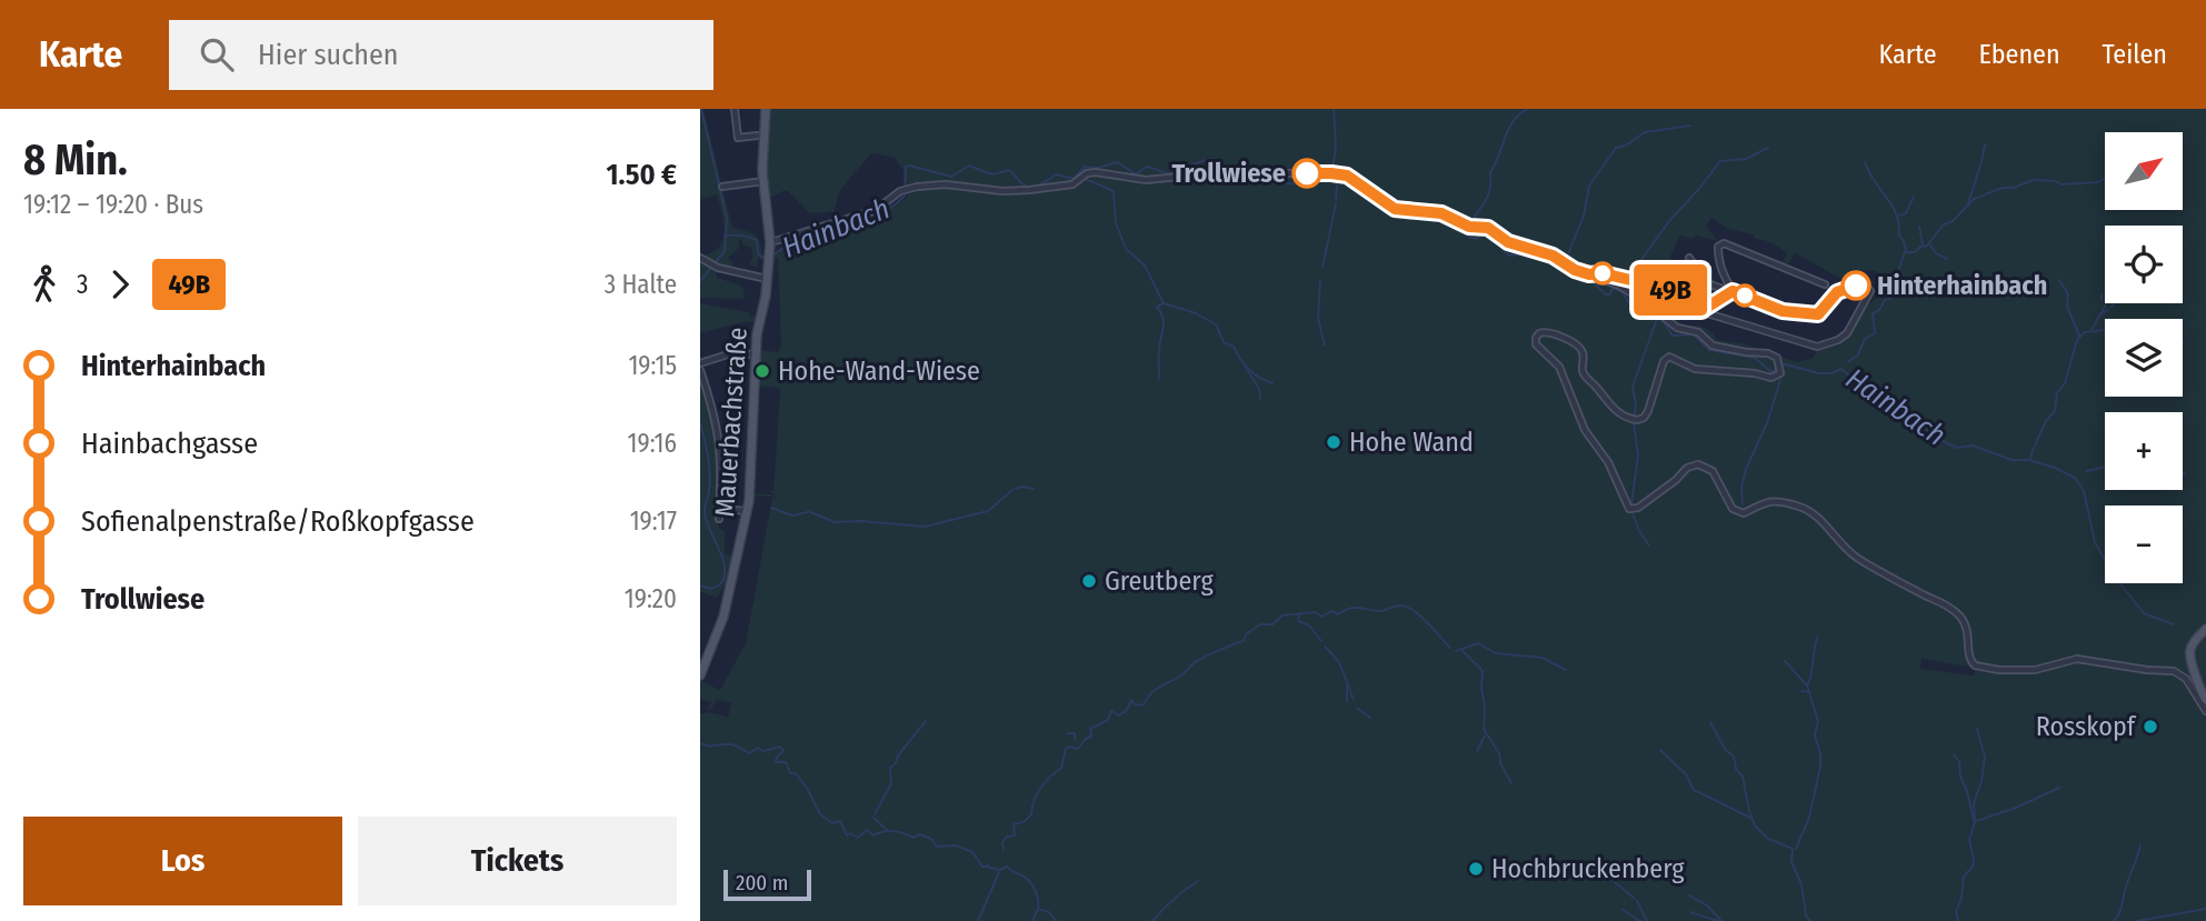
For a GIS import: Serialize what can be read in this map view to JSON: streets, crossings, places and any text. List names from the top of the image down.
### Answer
{
  "streets": {
    "main road": ["Mauerbachstraße"]
  },
  "water": ["Hainbach"],
  "places": [
    "Trollwiese",
    "Hinterhainbach",
    "Hohe-Wand-Wiese",
    "Hohe Wand",
    "Greutberg",
    "Rosskopf",
    "Hochbruckenberg"
  ],
  "lines": ["bus line 49B"],
  "scale_bar": "200 m",
  "north": "top right",
  "page": {
    "header": "Karte",
    "search": "Hier suchen",
    "nav": ["Karte", "Ebenen", "Teilen"],
    "heading": ["8 Min.", "19:12 – 19:20 · Bus", "1.50 €"],
    "on_map": "49B",
    "map_buttons": ["+", "−"],
    "legs": ["3", "49B", "3 Halte"],
    "list": [
      {
        "name": "Hinterhainbach",
        "value": "19:15"
      },
      {
        "name": "Hainbachgasse",
        "value": "19:16"
      },
      {
        "name": "Sofienalpenstraße/Roßkopfgasse",
        "value": "19:17"
      },
      {
        "name": "Trollwiese",
        "value": "19:20"
      }
    ],
    "buttons": ["Los", "Tickets"],
    "scale": "200 m"
  }
}
